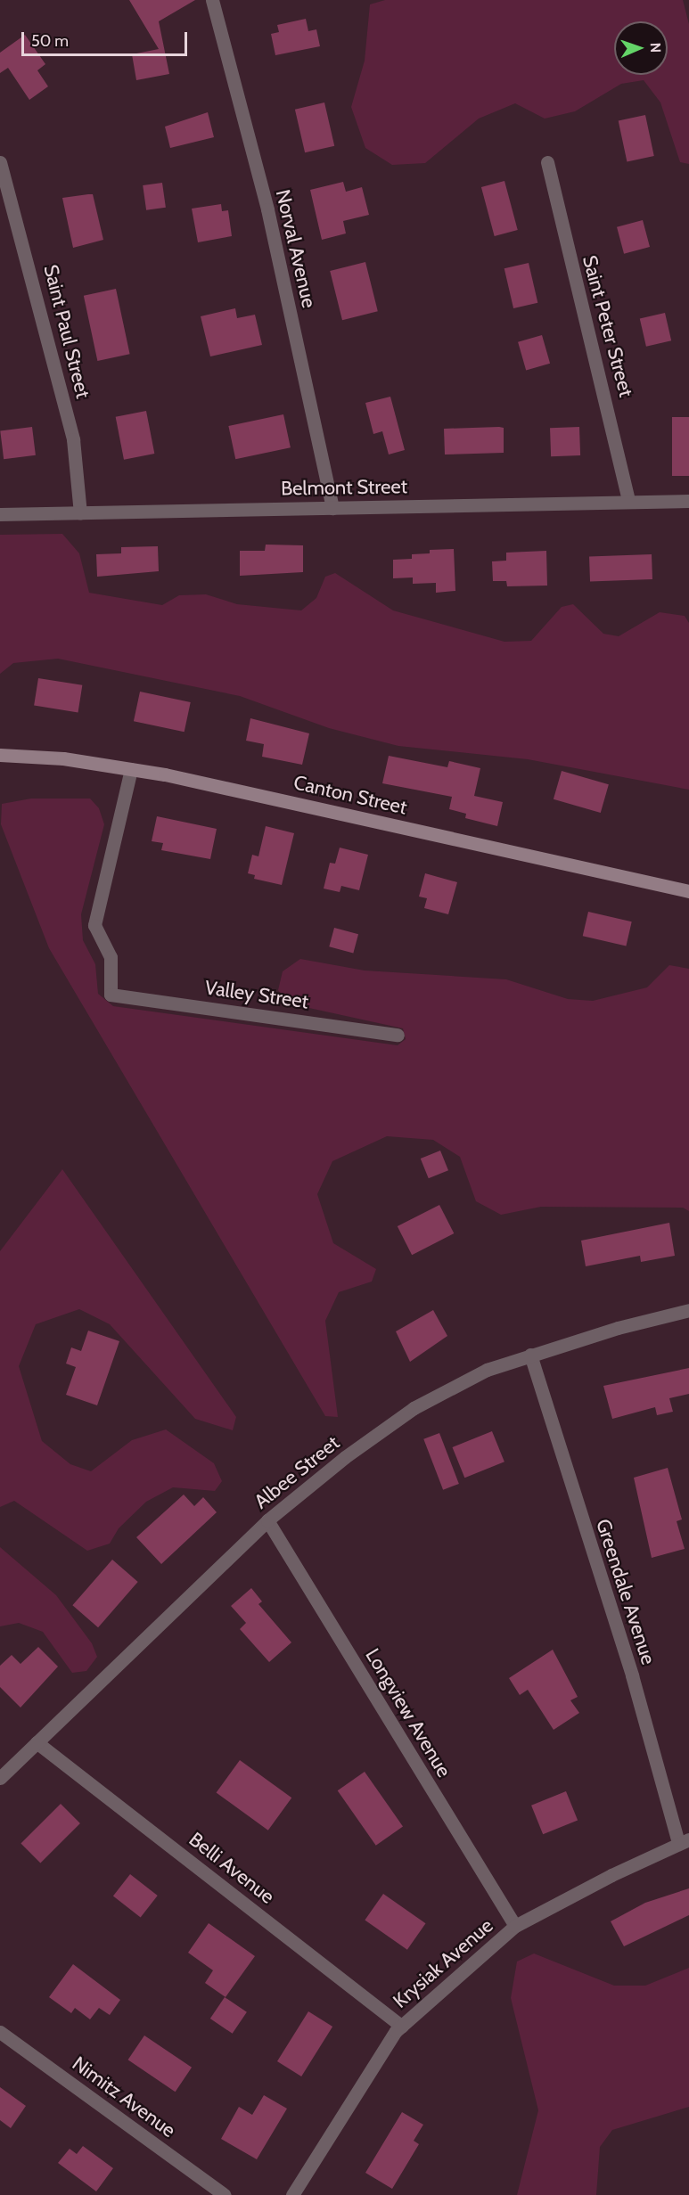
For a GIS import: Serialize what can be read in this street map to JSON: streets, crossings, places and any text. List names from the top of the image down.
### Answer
{
  "streets": {
    "street": [
      "Norval Avenue",
      "Saint Peter Street",
      "Saint Paul Street",
      "Belmont Street",
      "Canton Street",
      "Valley Street",
      "Albee Street",
      "Greendale Avenue",
      "Longview Avenue",
      "Belli Avenue",
      "Krysiak Avenue",
      "Nimitz Avenue"
    ]
  },
  "crossings": [
    ["Norval Avenue", "Belmont Street"],
    ["Saint Peter Street", "Belmont Street"],
    ["Saint Paul Street", "Belmont Street"],
    ["Canton Street", "Valley Street"],
    ["Albee Street", "Greendale Avenue"],
    ["Albee Street", "Longview Avenue"],
    ["Albee Street", "Belli Avenue"],
    ["Greendale Avenue", "Krysiak Avenue"],
    ["Longview Avenue", "Krysiak Avenue"],
    ["Belli Avenue", "Krysiak Avenue"]
  ],
  "scale_bar": "50 m",
  "north": "right"
}
